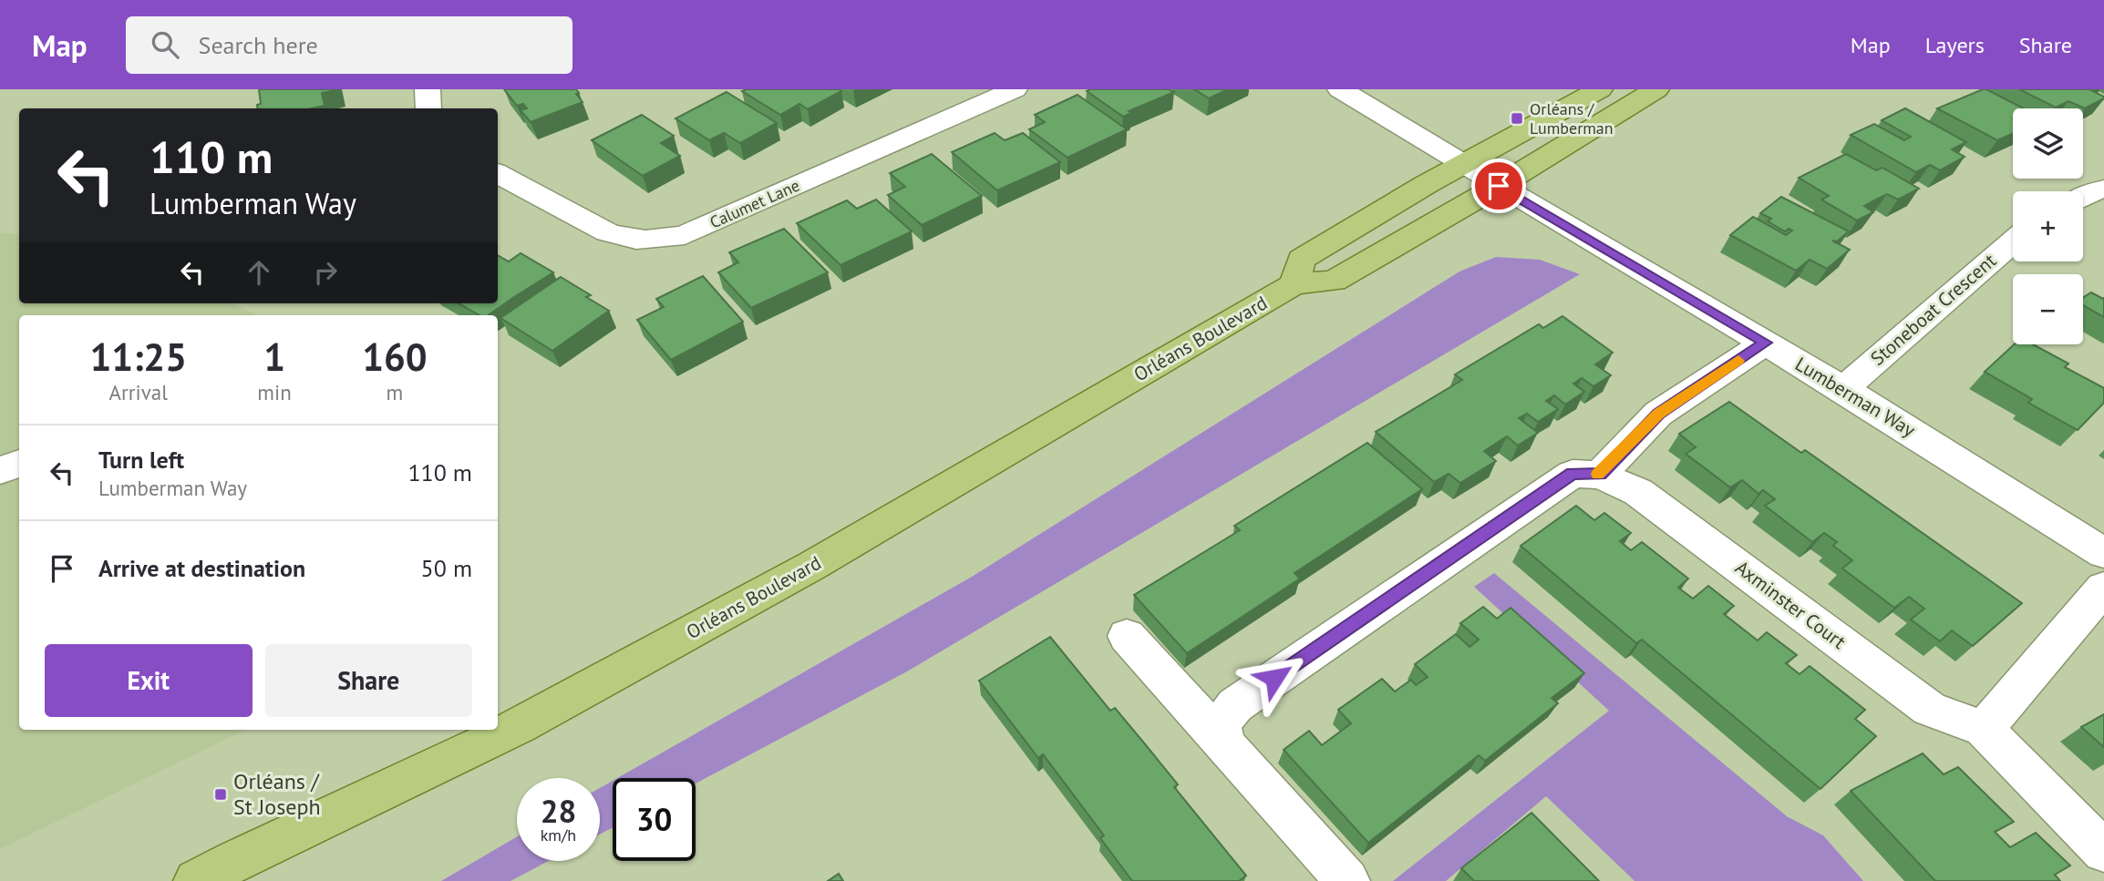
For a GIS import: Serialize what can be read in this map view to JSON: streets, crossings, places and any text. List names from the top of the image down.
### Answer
{
  "streets": {
    "main road": ["Orléans Boulevard"],
    "street": [
      "Calumet Lane",
      "Stoneboat Crescent",
      "Lumberman Way",
      "Axminster Court"
    ]
  },
  "crossings": [
    ["Stoneboat Crescent", "Lumberman Way"],
    ["Orléans Boulevard", "Lumberman Way"]
  ],
  "places": {
    "transit": ["Orléans / Lumberman", "Orléans / St Joseph"]
  },
  "page": {
    "header": "Map",
    "search": "Search here",
    "nav": ["Map", "Layers", "Share"],
    "map_buttons": ["+", "−"],
    "turn": ["110 m", "Lumberman Way"],
    "eta": [
      "11:25",
      "Arrival",
      "1",
      "min",
      "160",
      "m"
    ],
    "list": [
      {
        "name": "Turn left",
        "note": "Lumberman Way",
        "value": "110 m"
      },
      {
        "name": "Arrive at destination",
        "value": "50 m"
      }
    ],
    "buttons": ["Exit", "Share"],
    "speed": "28 km/h",
    "limit": "30"
  }
}
